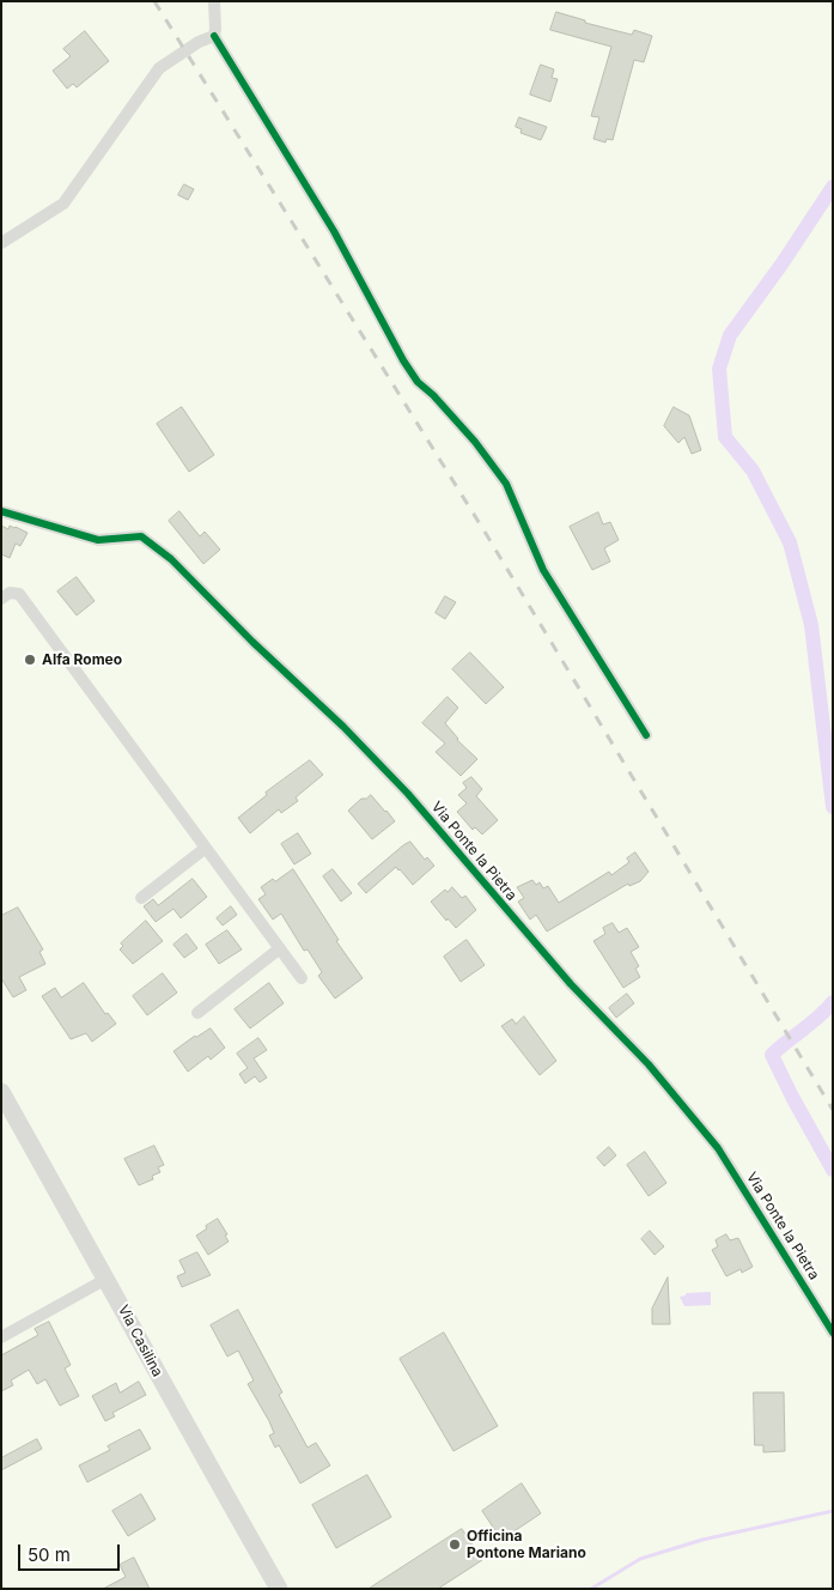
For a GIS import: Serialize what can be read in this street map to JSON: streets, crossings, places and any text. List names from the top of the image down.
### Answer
{
  "streets": {
    "main road": ["Via Casilina"],
    "street": ["Via Ponte la Pietra"]
  },
  "places": ["Alfa Romeo", "Officina Pontone Mariano"],
  "scale_bar": "50 m"
}
